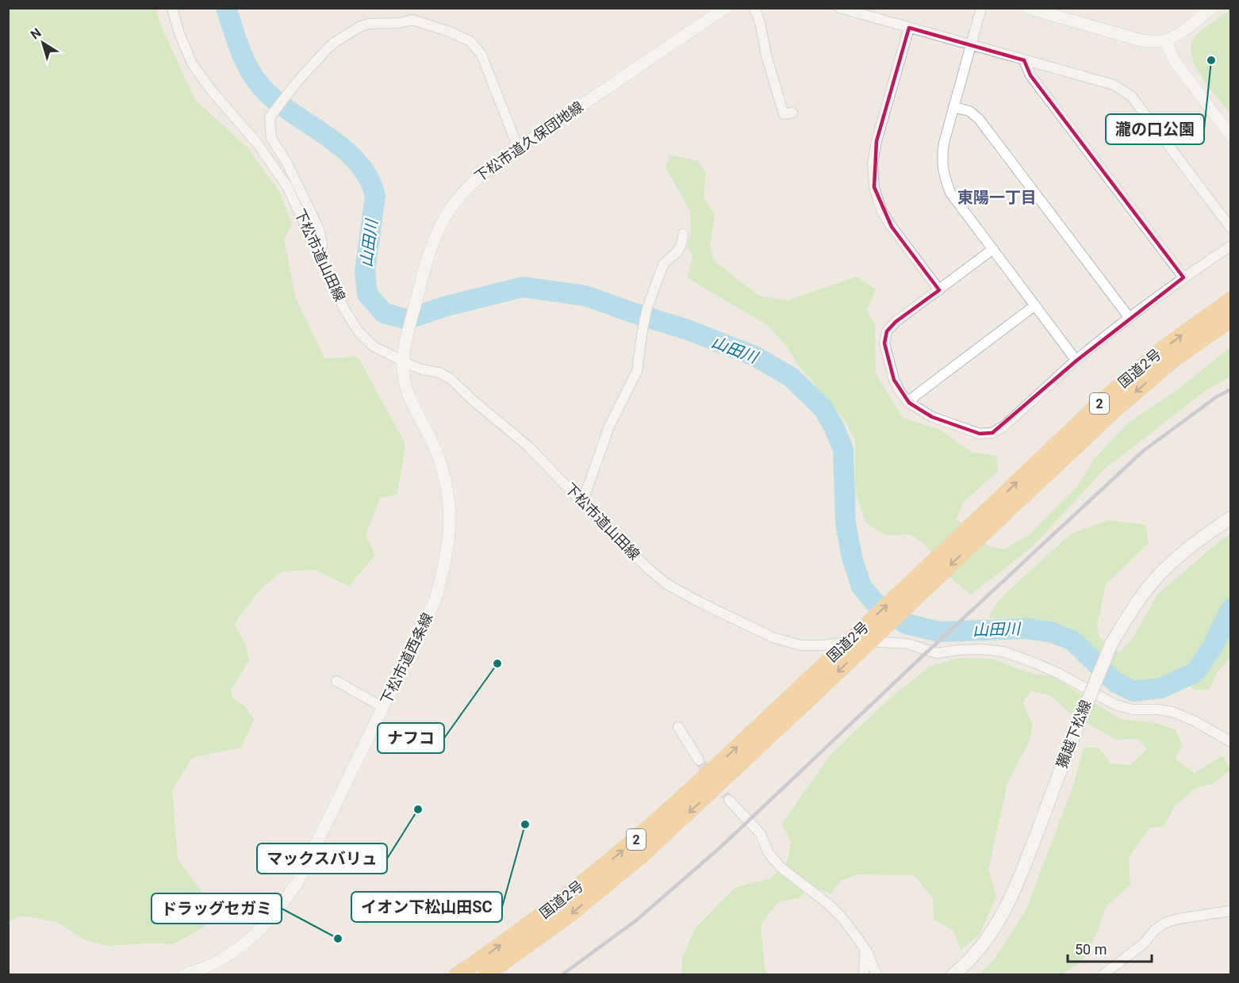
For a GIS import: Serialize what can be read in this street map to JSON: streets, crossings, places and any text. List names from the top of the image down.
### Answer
{
  "streets": {
    "highway": ["国道2号", "2"],
    "main road": ["獺越下松線"],
    "street": ["下松市道久保団地線", "下松市道山田線", "下松市道西条線"]
  },
  "crossings": [
    ["下松市道久保団地線", "下松市道山田線"],
    ["下松市道久保団地線", "下松市道西条線"],
    ["下松市道山田線", "下松市道西条線"]
  ],
  "districts": ["東陽一丁目"],
  "water": ["山田川"],
  "places": [
    "瀧の口公園",
    "ナフコ",
    "マックスバリュ",
    "イオン下松山田SC",
    "ドラッグセガミ"
  ],
  "scale_bar": "50 m",
  "north": "top left"
}
